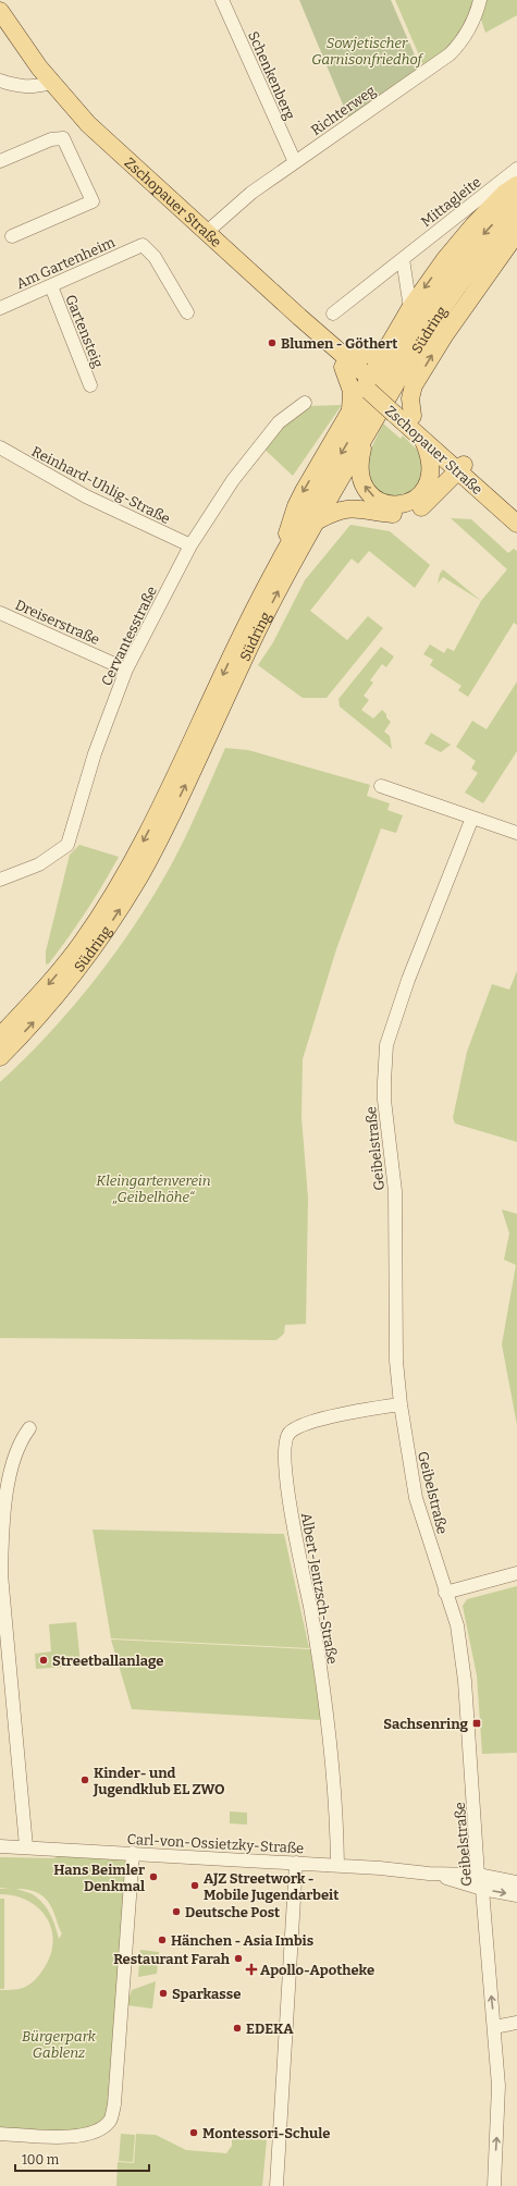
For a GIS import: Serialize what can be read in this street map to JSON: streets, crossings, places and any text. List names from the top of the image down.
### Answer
{
  "streets": {
    "main road": ["Zschopauer Straße", "Südring"],
    "street": [
      "Schenkenberg",
      "Richterweg",
      "Mittagleite",
      "Am Gartenheim",
      "Gartensteig",
      "Reinhard-Uhlig-Straße",
      "Dreiserstraße",
      "Cervantesstraße",
      "Geibelstraße",
      "Albert-Jentzsch-Straße",
      "Carl-von-Ossietzky-Straße"
    ]
  },
  "crossings": [
    ["Schenkenberg", "Richterweg"],
    ["Richterweg", "Zschopauer Straße"],
    ["Am Gartenheim", "Gartensteig"],
    ["Reinhard-Uhlig-Straße", "Cervantesstraße"],
    ["Dreiserstraße", "Cervantesstraße"],
    ["Geibelstraße", "Albert-Jentzsch-Straße"],
    ["Geibelstraße", "Carl-von-Ossietzky-Straße"],
    ["Albert-Jentzsch-Straße", "Carl-von-Ossietzky-Straße"]
  ],
  "parks": ["Sowjetischer Garnisonfriedhof", "Kleingartenverein „Geibelhöhe“", "Bürgerpark Gablenz"],
  "places": {
    "other": [
      "Blumen - Göthert",
      "Streetballanlage",
      "Kinder- und Jugendklub EL ZWO",
      "Hans Beimler Denkmal",
      "AJZ Streetwork - Mobile Jugendarbeit",
      "Deutsche Post",
      "Hänchen - Asia Imbis",
      "Restaurant Farah",
      "Sparkasse",
      "EDEKA",
      "Montessori-Schule"
    ],
    "transit": ["Sachsenring"],
    "health": ["Apollo-Apotheke"]
  },
  "scale_bar": "100 m"
}
